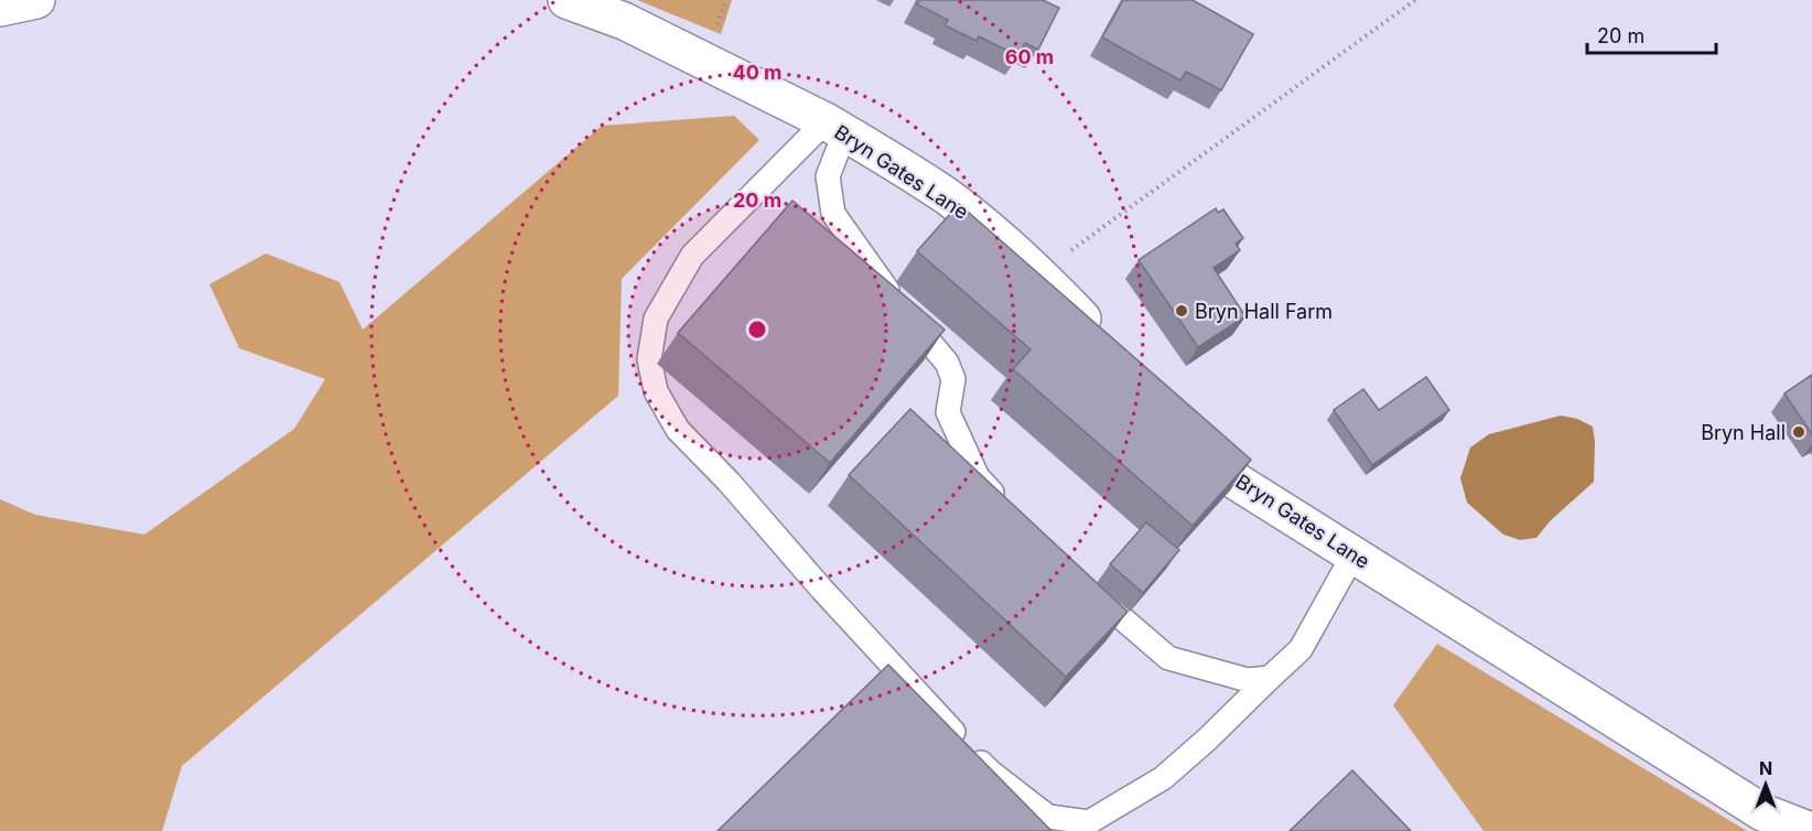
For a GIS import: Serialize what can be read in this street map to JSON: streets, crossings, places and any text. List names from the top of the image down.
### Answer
{
  "streets": {
    "street": ["Bryn Gates Lane"]
  },
  "places": ["Bryn Hall Farm", "Bryn Hall"],
  "scale_bar": "20 m",
  "north": "top",
  "rings": ["60 m", "40 m", "20 m"]
}
